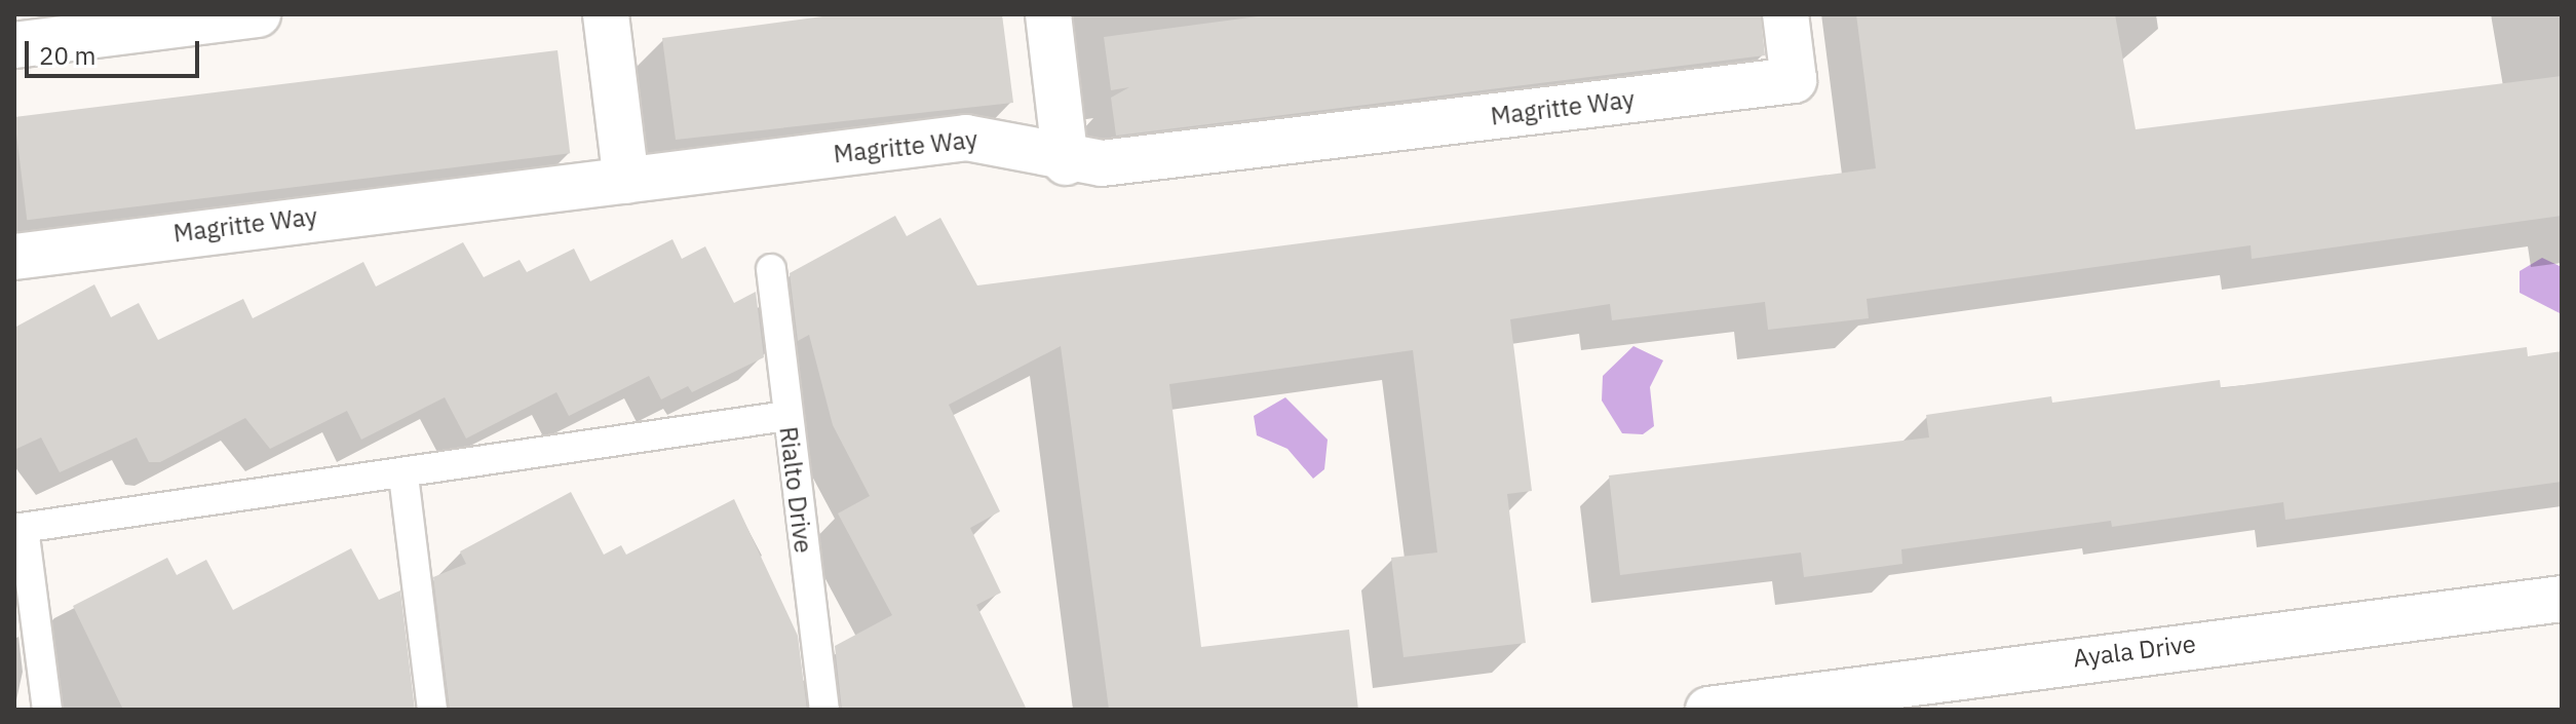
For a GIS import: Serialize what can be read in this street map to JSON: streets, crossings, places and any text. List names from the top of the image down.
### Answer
{
  "streets": {
    "street": ["Magritte Way", "Ayala Drive"],
    "lane": ["Rialto Drive"]
  },
  "scale_bar": "20 m"
}
